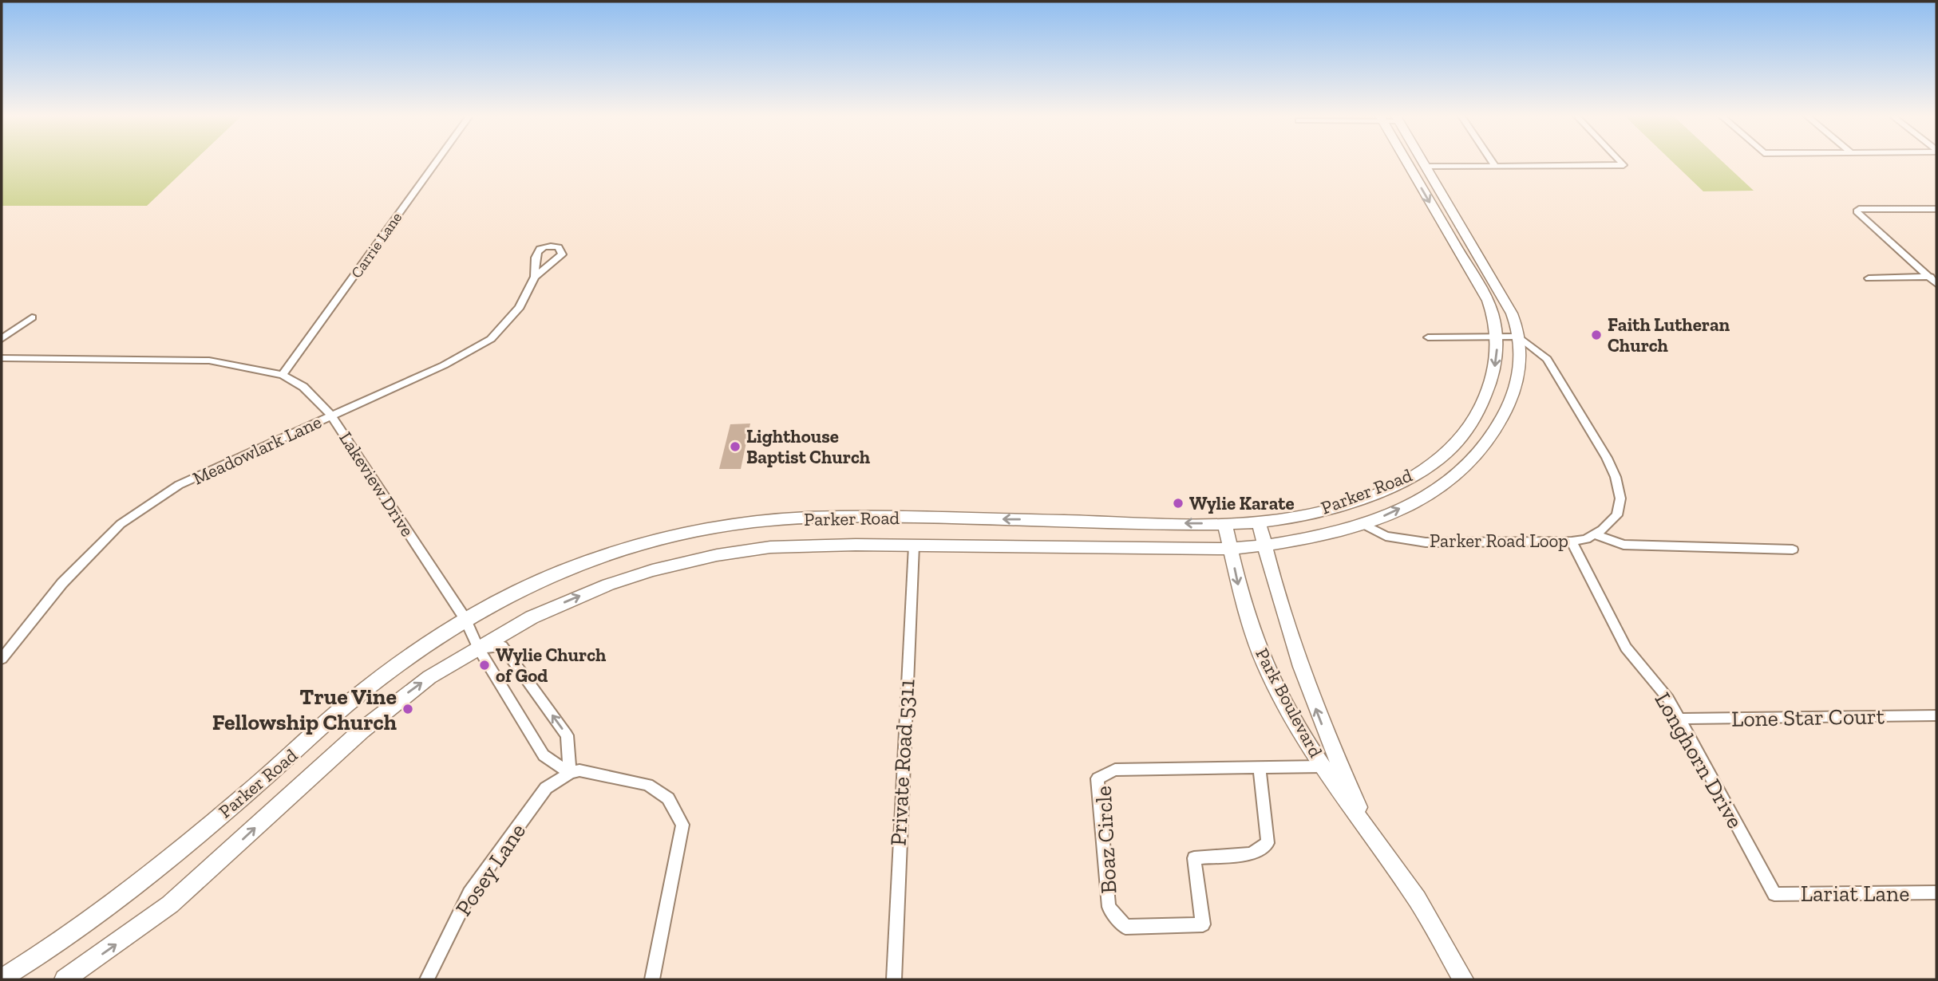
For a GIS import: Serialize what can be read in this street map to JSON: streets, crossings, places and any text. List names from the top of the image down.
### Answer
{
  "streets": {
    "main road": ["Parker Road", "Park Boulevard"],
    "street": [
      "Carrie Lane",
      "Meadowlark Lane",
      "Lakeview Drive",
      "Parker Road Loop",
      "Lone Star Court",
      "Longhorn Drive",
      "Private Road 5311",
      "Boaz Circle",
      "Posey Lane",
      "Lariat Lane"
    ]
  },
  "crossings": [
    ["Carrie Lane", "Lakeview Drive"],
    ["Meadowlark Lane", "Lakeview Drive"],
    ["Lakeview Drive", "Parker Road"],
    ["Lakeview Drive", "Posey Lane"],
    ["Parker Road", "Parker Road Loop"],
    ["Parker Road", "Park Boulevard"],
    ["Parker Road", "Private Road 5311"],
    ["Parker Road Loop", "Longhorn Drive"],
    ["Park Boulevard", "Boaz Circle"],
    ["Lone Star Court", "Longhorn Drive"],
    ["Longhorn Drive", "Lariat Lane"]
  ],
  "places": [
    "Faith Lutheran Church",
    "Lighthouse Baptist Church",
    "Wylie Karate",
    "Wylie Church of God",
    "True Vine Fellowship Church"
  ]
}
